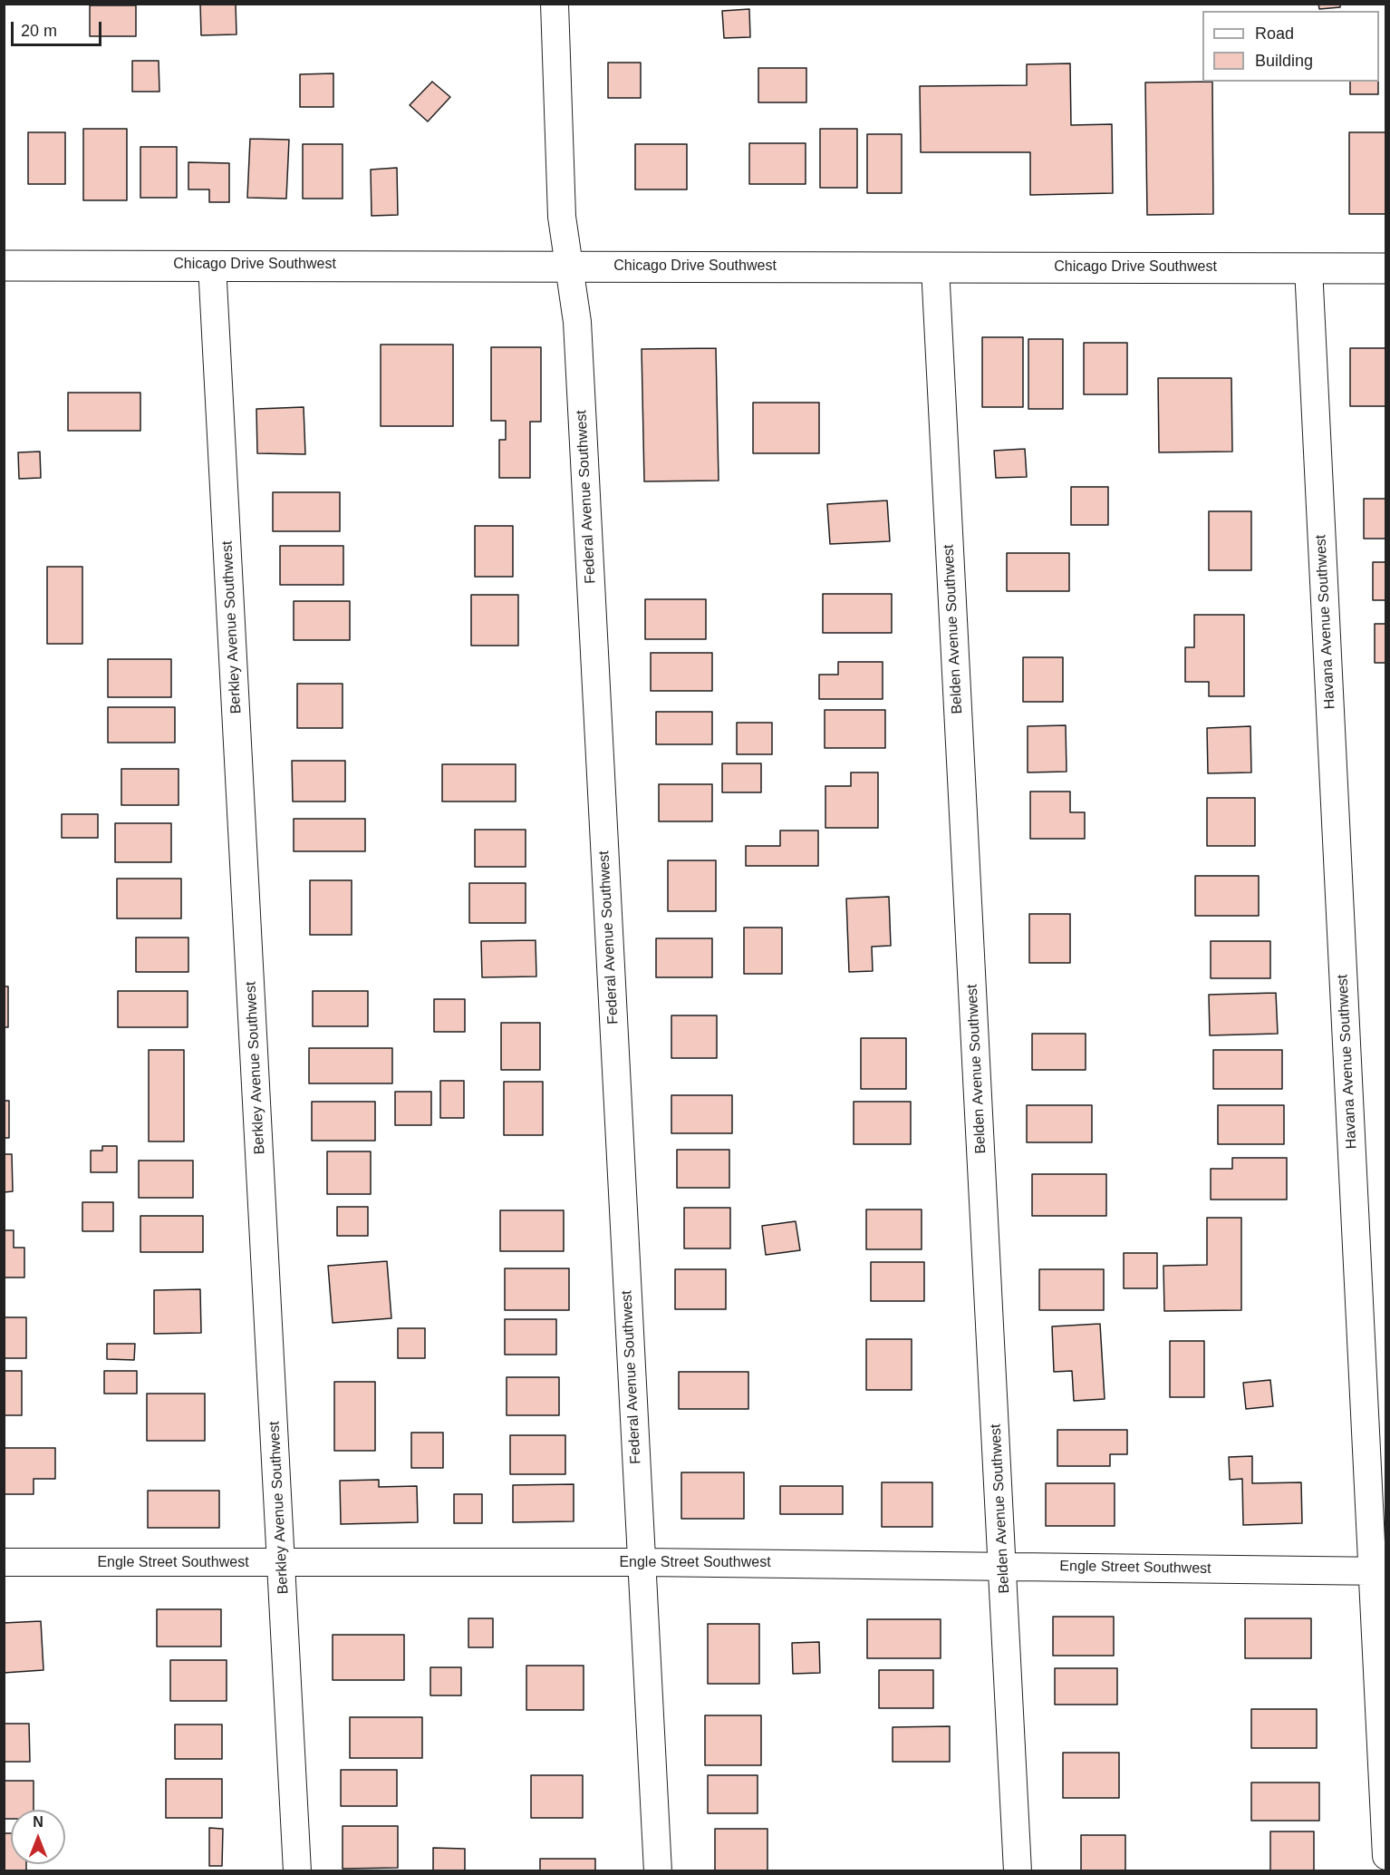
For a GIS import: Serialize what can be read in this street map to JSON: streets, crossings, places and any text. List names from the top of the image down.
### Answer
{
  "streets": {
    "main road": ["Chicago Drive Southwest"],
    "street": [
      "Federal Avenue Southwest",
      "Havana Avenue Southwest",
      "Berkley Avenue Southwest",
      "Belden Avenue Southwest",
      "Engle Street Southwest"
    ]
  },
  "crossings": [
    ["Chicago Drive Southwest", "Federal Avenue Southwest"],
    ["Chicago Drive Southwest", "Havana Avenue Southwest"],
    ["Chicago Drive Southwest", "Berkley Avenue Southwest"],
    ["Chicago Drive Southwest", "Belden Avenue Southwest"],
    ["Federal Avenue Southwest", "Engle Street Southwest"],
    ["Havana Avenue Southwest", "Engle Street Southwest"],
    ["Berkley Avenue Southwest", "Engle Street Southwest"],
    ["Belden Avenue Southwest", "Engle Street Southwest"]
  ],
  "legend": ["Road", "Building"],
  "scale_bar": "20 m",
  "north": "top"
}
